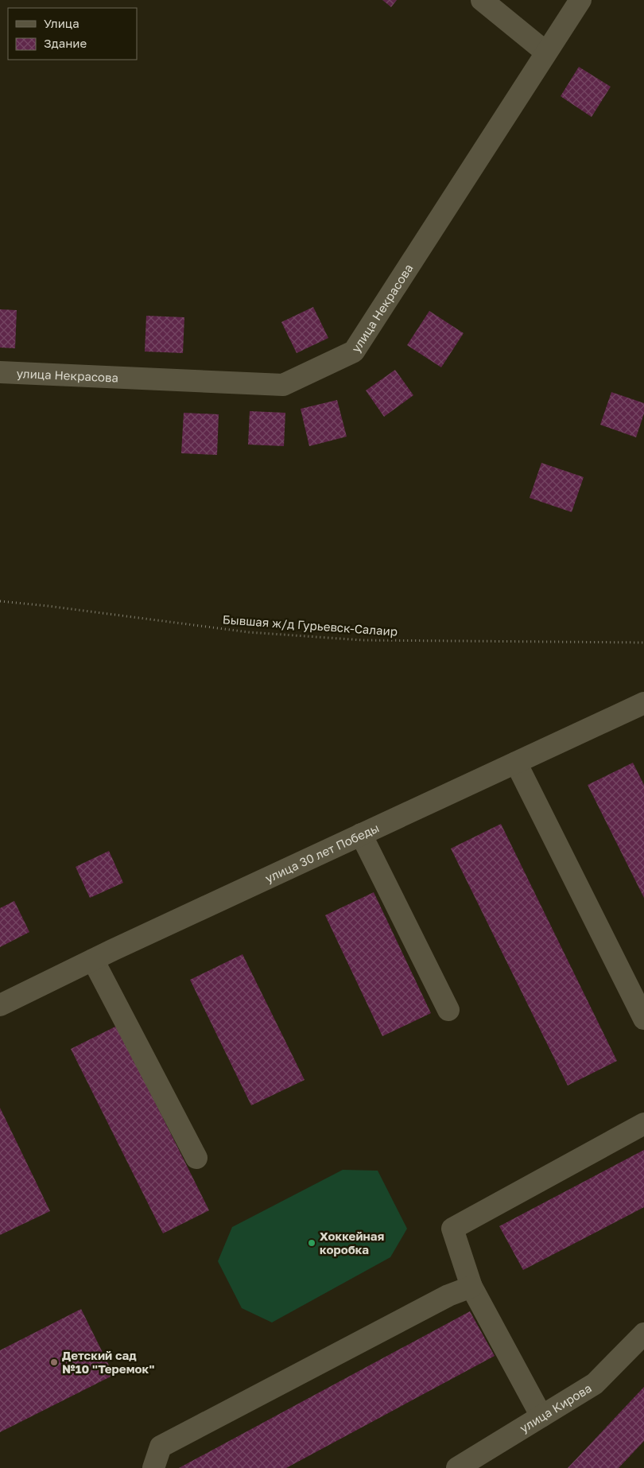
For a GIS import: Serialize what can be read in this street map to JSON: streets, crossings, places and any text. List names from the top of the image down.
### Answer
{
  "streets": {
    "street": ["улица Некрасова", "улица 30 лет Победы", "улица Кирова"],
    "path": ["Бывшая ж/д Гурьевск-Салаир"]
  },
  "places": ["Хоккейная коробка", "Детский сад №10 \"Теремок\""],
  "legend": ["Улица", "Здание"]
}
